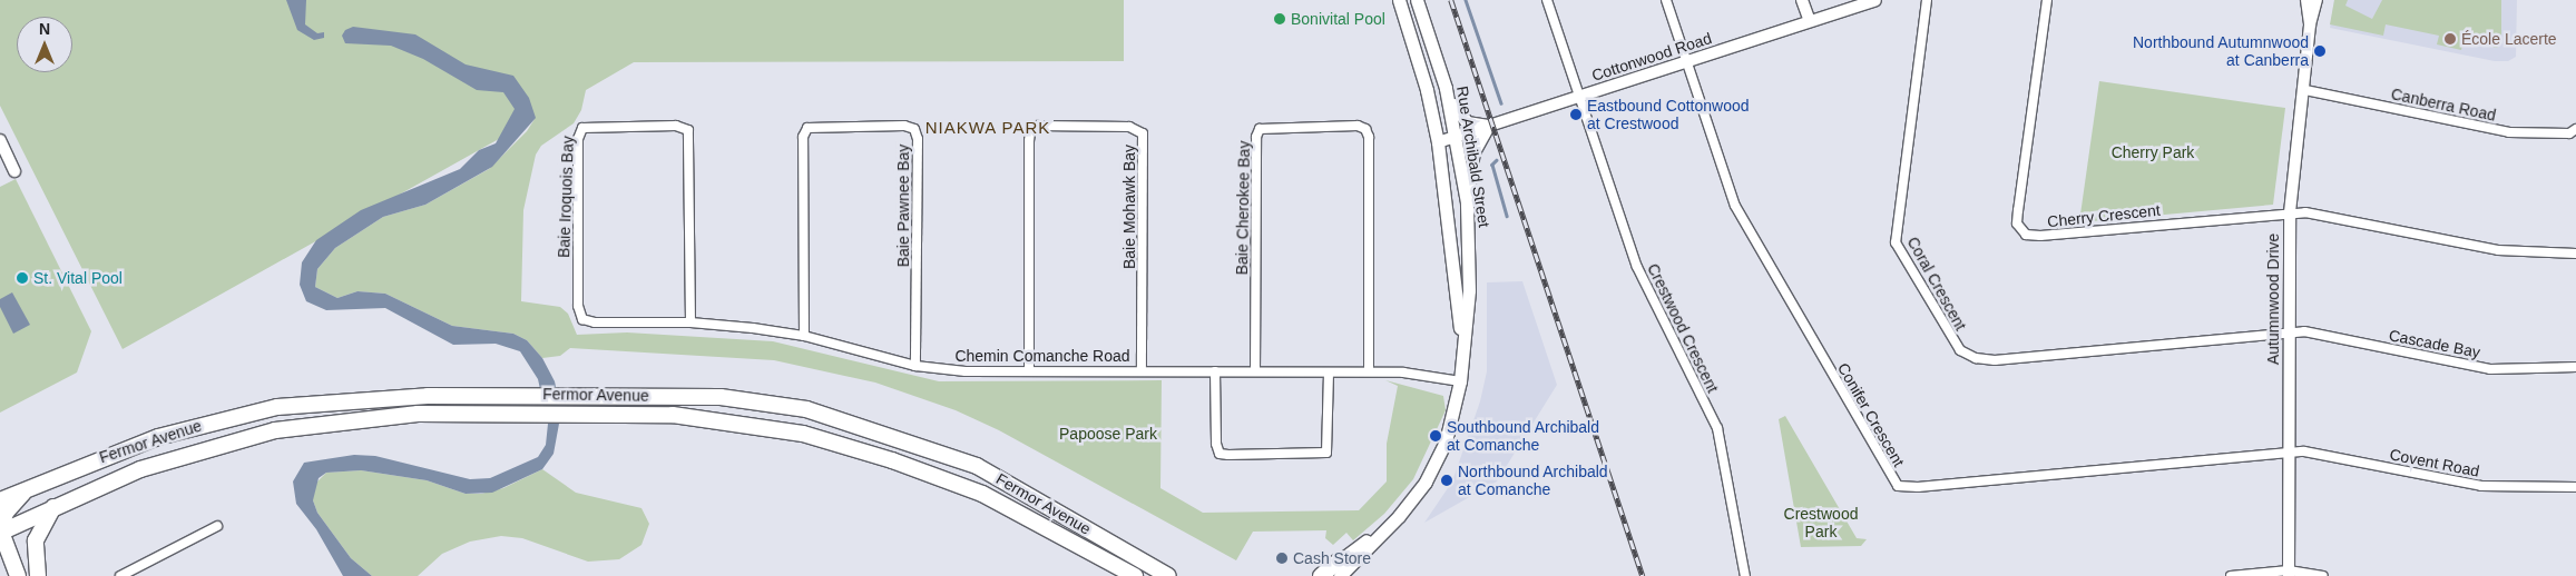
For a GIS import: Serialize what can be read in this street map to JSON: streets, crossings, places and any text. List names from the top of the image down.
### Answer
{
  "streets": {
    "highway": ["Fermor Avenue"],
    "main road": ["Rue Archibald Street"],
    "street": [
      "Cottonwood Road",
      "Canberra Road",
      "Baie Iroquois Bay",
      "Baie Pawnee Bay",
      "Baie Mohawk Bay",
      "Baie Cherokee Bay",
      "Cherry Crescent",
      "Coral Crescent",
      "Autumnwood Drive",
      "Crestwood Crescent",
      "Cascade Bay",
      "Chemin Comanche Road",
      "Conifer Crescent",
      "Covent Road"
    ]
  },
  "crossings": [
    ["Cottonwood Road", "Rue Archibald Street"],
    ["Cottonwood Road", "Crestwood Crescent"],
    ["Cottonwood Road", "Conifer Crescent"],
    ["Canberra Road", "Autumnwood Drive"],
    ["Rue Archibald Street", "Chemin Comanche Road"],
    ["Baie Iroquois Bay", "Chemin Comanche Road"],
    ["Baie Pawnee Bay", "Chemin Comanche Road"],
    ["Baie Mohawk Bay", "Chemin Comanche Road"],
    ["Baie Cherokee Bay", "Chemin Comanche Road"],
    ["Cherry Crescent", "Autumnwood Drive"],
    ["Coral Crescent", "Autumnwood Drive"],
    ["Coral Crescent", "Cascade Bay"],
    ["Autumnwood Drive", "Cascade Bay"],
    ["Autumnwood Drive", "Conifer Crescent"],
    ["Autumnwood Drive", "Covent Road"],
    ["Conifer Crescent", "Covent Road"]
  ],
  "districts": ["NIAKWA PARK"],
  "parks": ["Cherry Park", "Papoose Park", "Crestwood Park"],
  "places": [
    "Bonivital Pool",
    "École Lacerte",
    "Northbound Autumnwood at Canberra",
    "Eastbound Cottonwood at Crestwood",
    "St. Vital Pool",
    "Southbound Archibald at Comanche",
    "Northbound Archibald at Comanche",
    "Cash Store"
  ],
  "north": "top"
}
